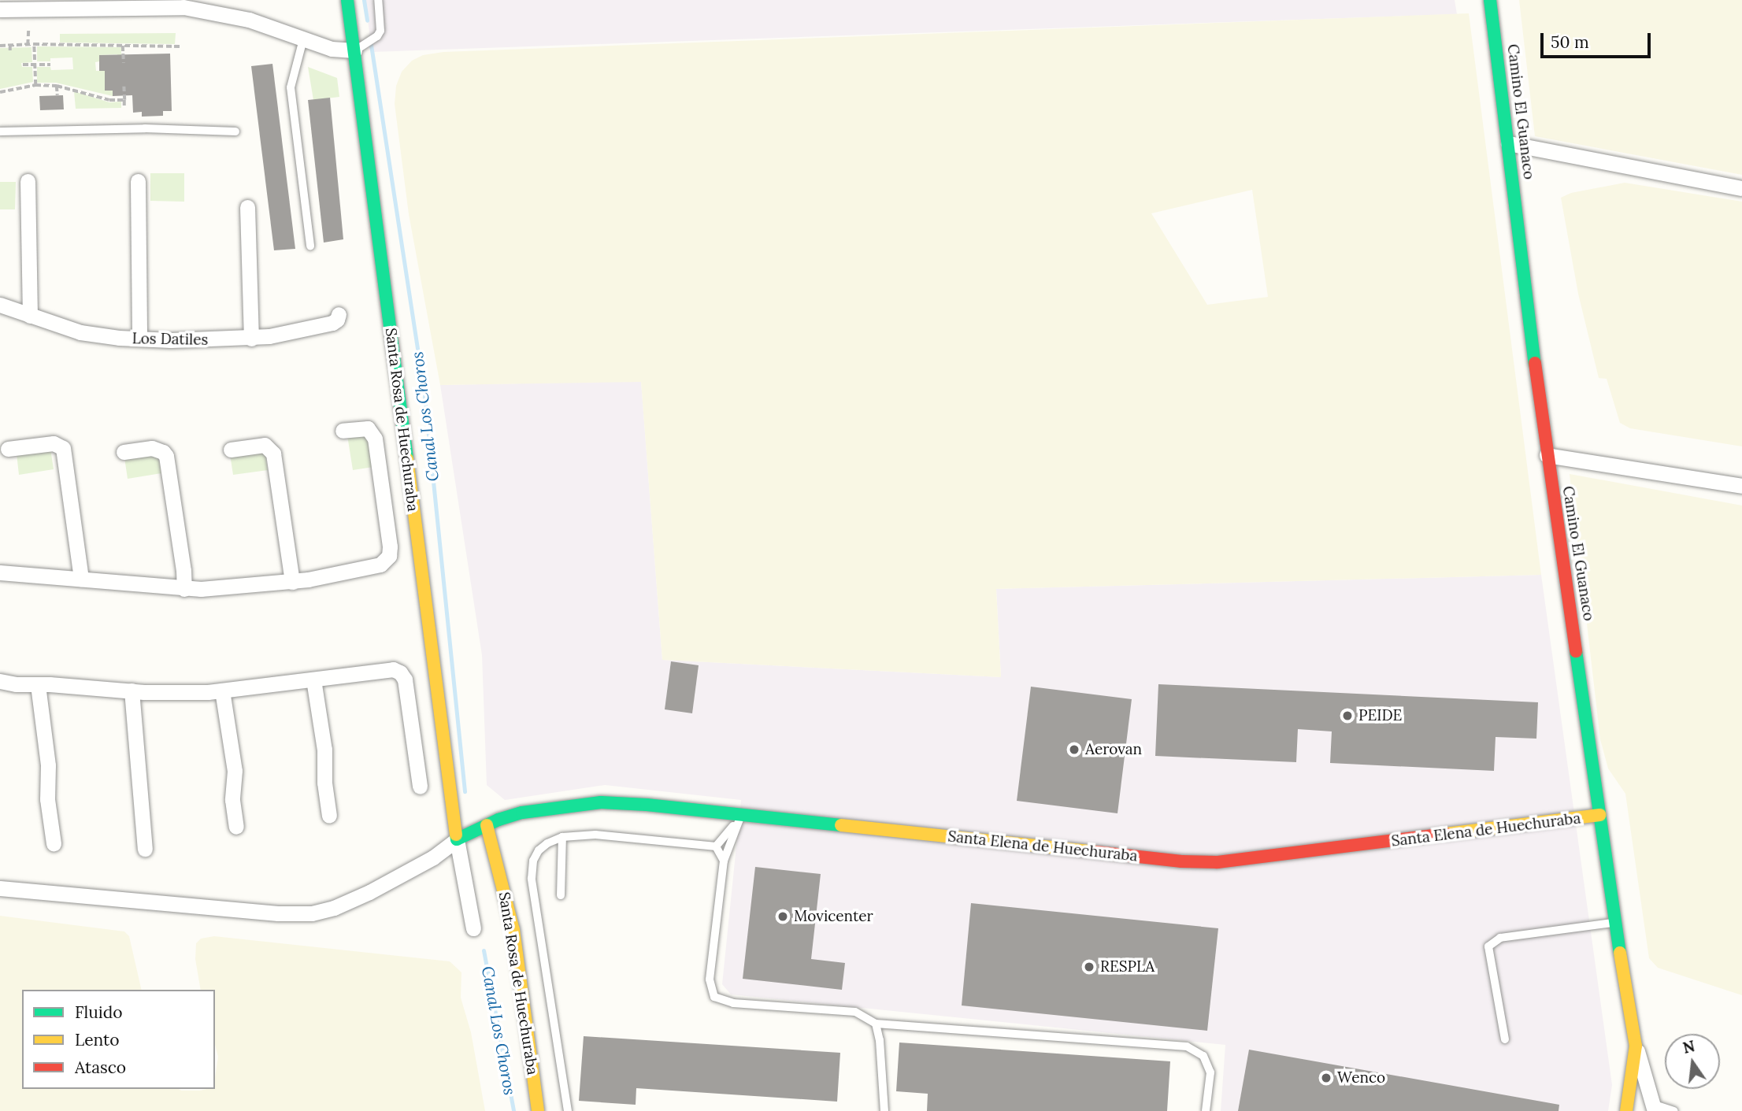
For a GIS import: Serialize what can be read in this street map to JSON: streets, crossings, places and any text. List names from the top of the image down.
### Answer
{
  "streets": {
    "street": [
      "Camino El Guanaco",
      "Los Datiles",
      "Santa Rosa de Huechuraba",
      "Santa Elena de Huechuraba"
    ]
  },
  "crossings": [
    ["Camino El Guanaco", "Santa Elena de Huechuraba"],
    ["Santa Rosa de Huechuraba", "Santa Elena de Huechuraba"]
  ],
  "water": ["Canal Los Choros"],
  "places": [
    "PEIDE",
    "Aerovan",
    "Movicenter",
    "RESPLA",
    "Wenco"
  ],
  "legend": ["Fluido", "Lento", "Atasco"],
  "scale_bar": "50 m",
  "north": "top"
}
